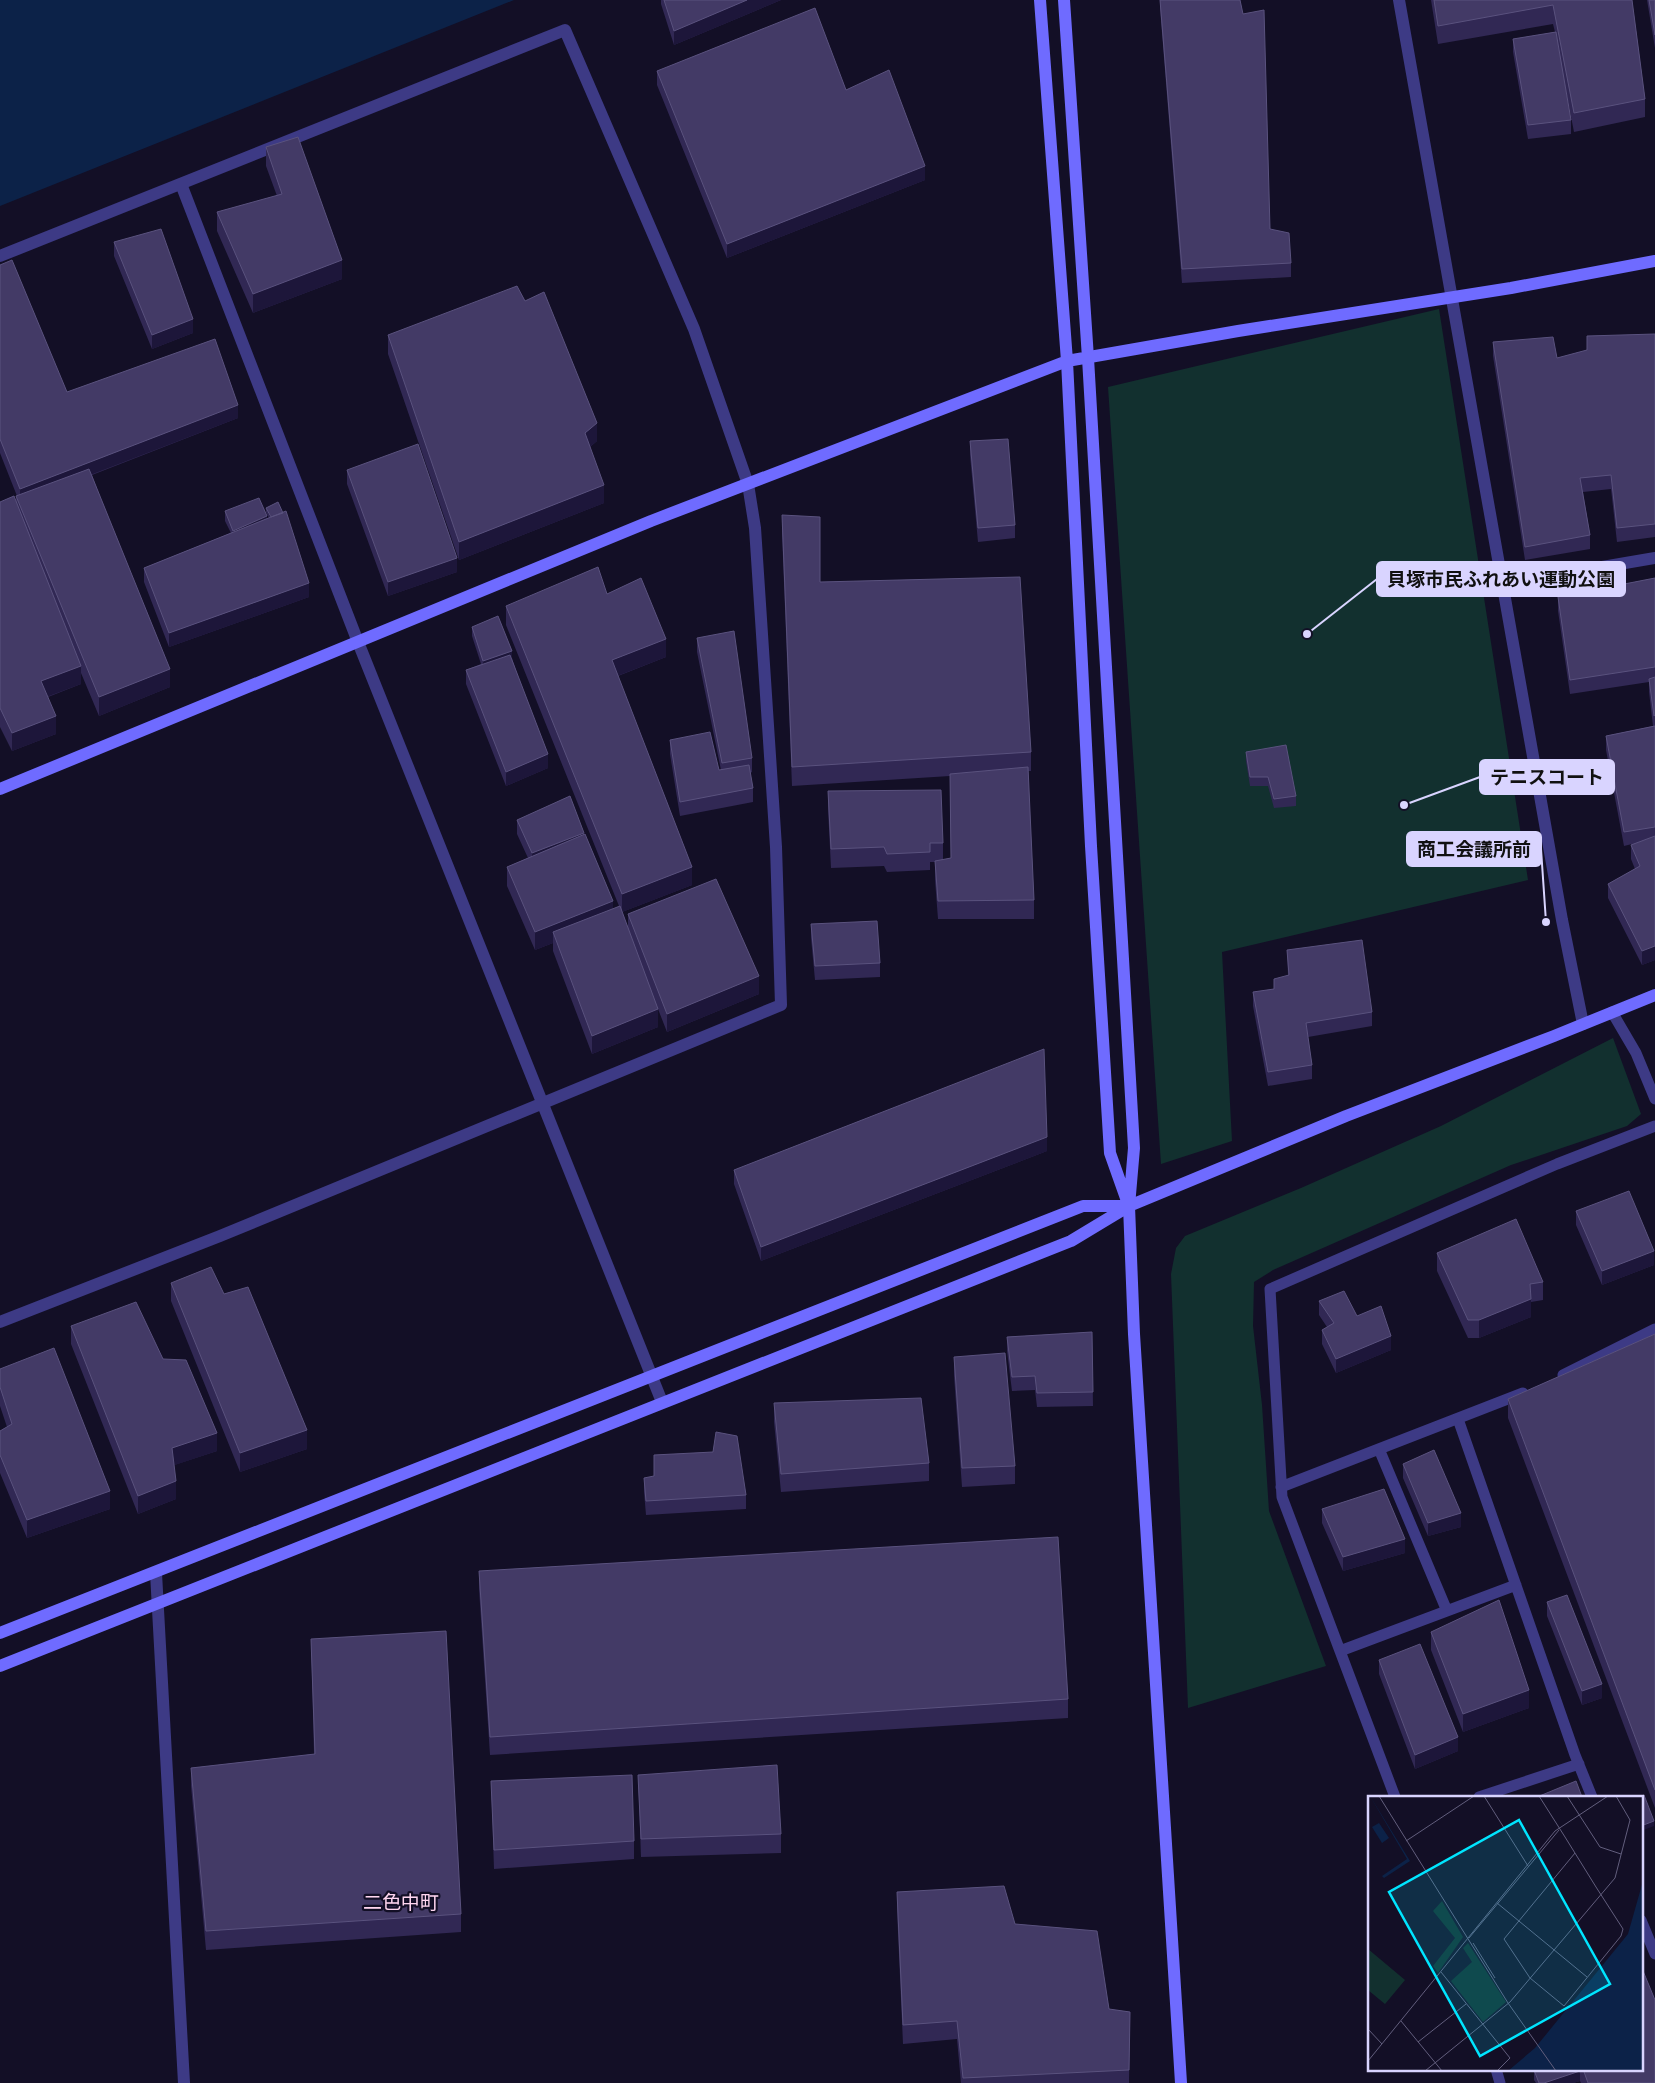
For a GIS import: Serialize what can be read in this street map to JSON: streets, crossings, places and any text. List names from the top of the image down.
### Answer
{
  "districts": ["二色中町"],
  "places": ["貝塚市民ふれあい運動公園", "テニスコート", "商工会議所前"]
}
